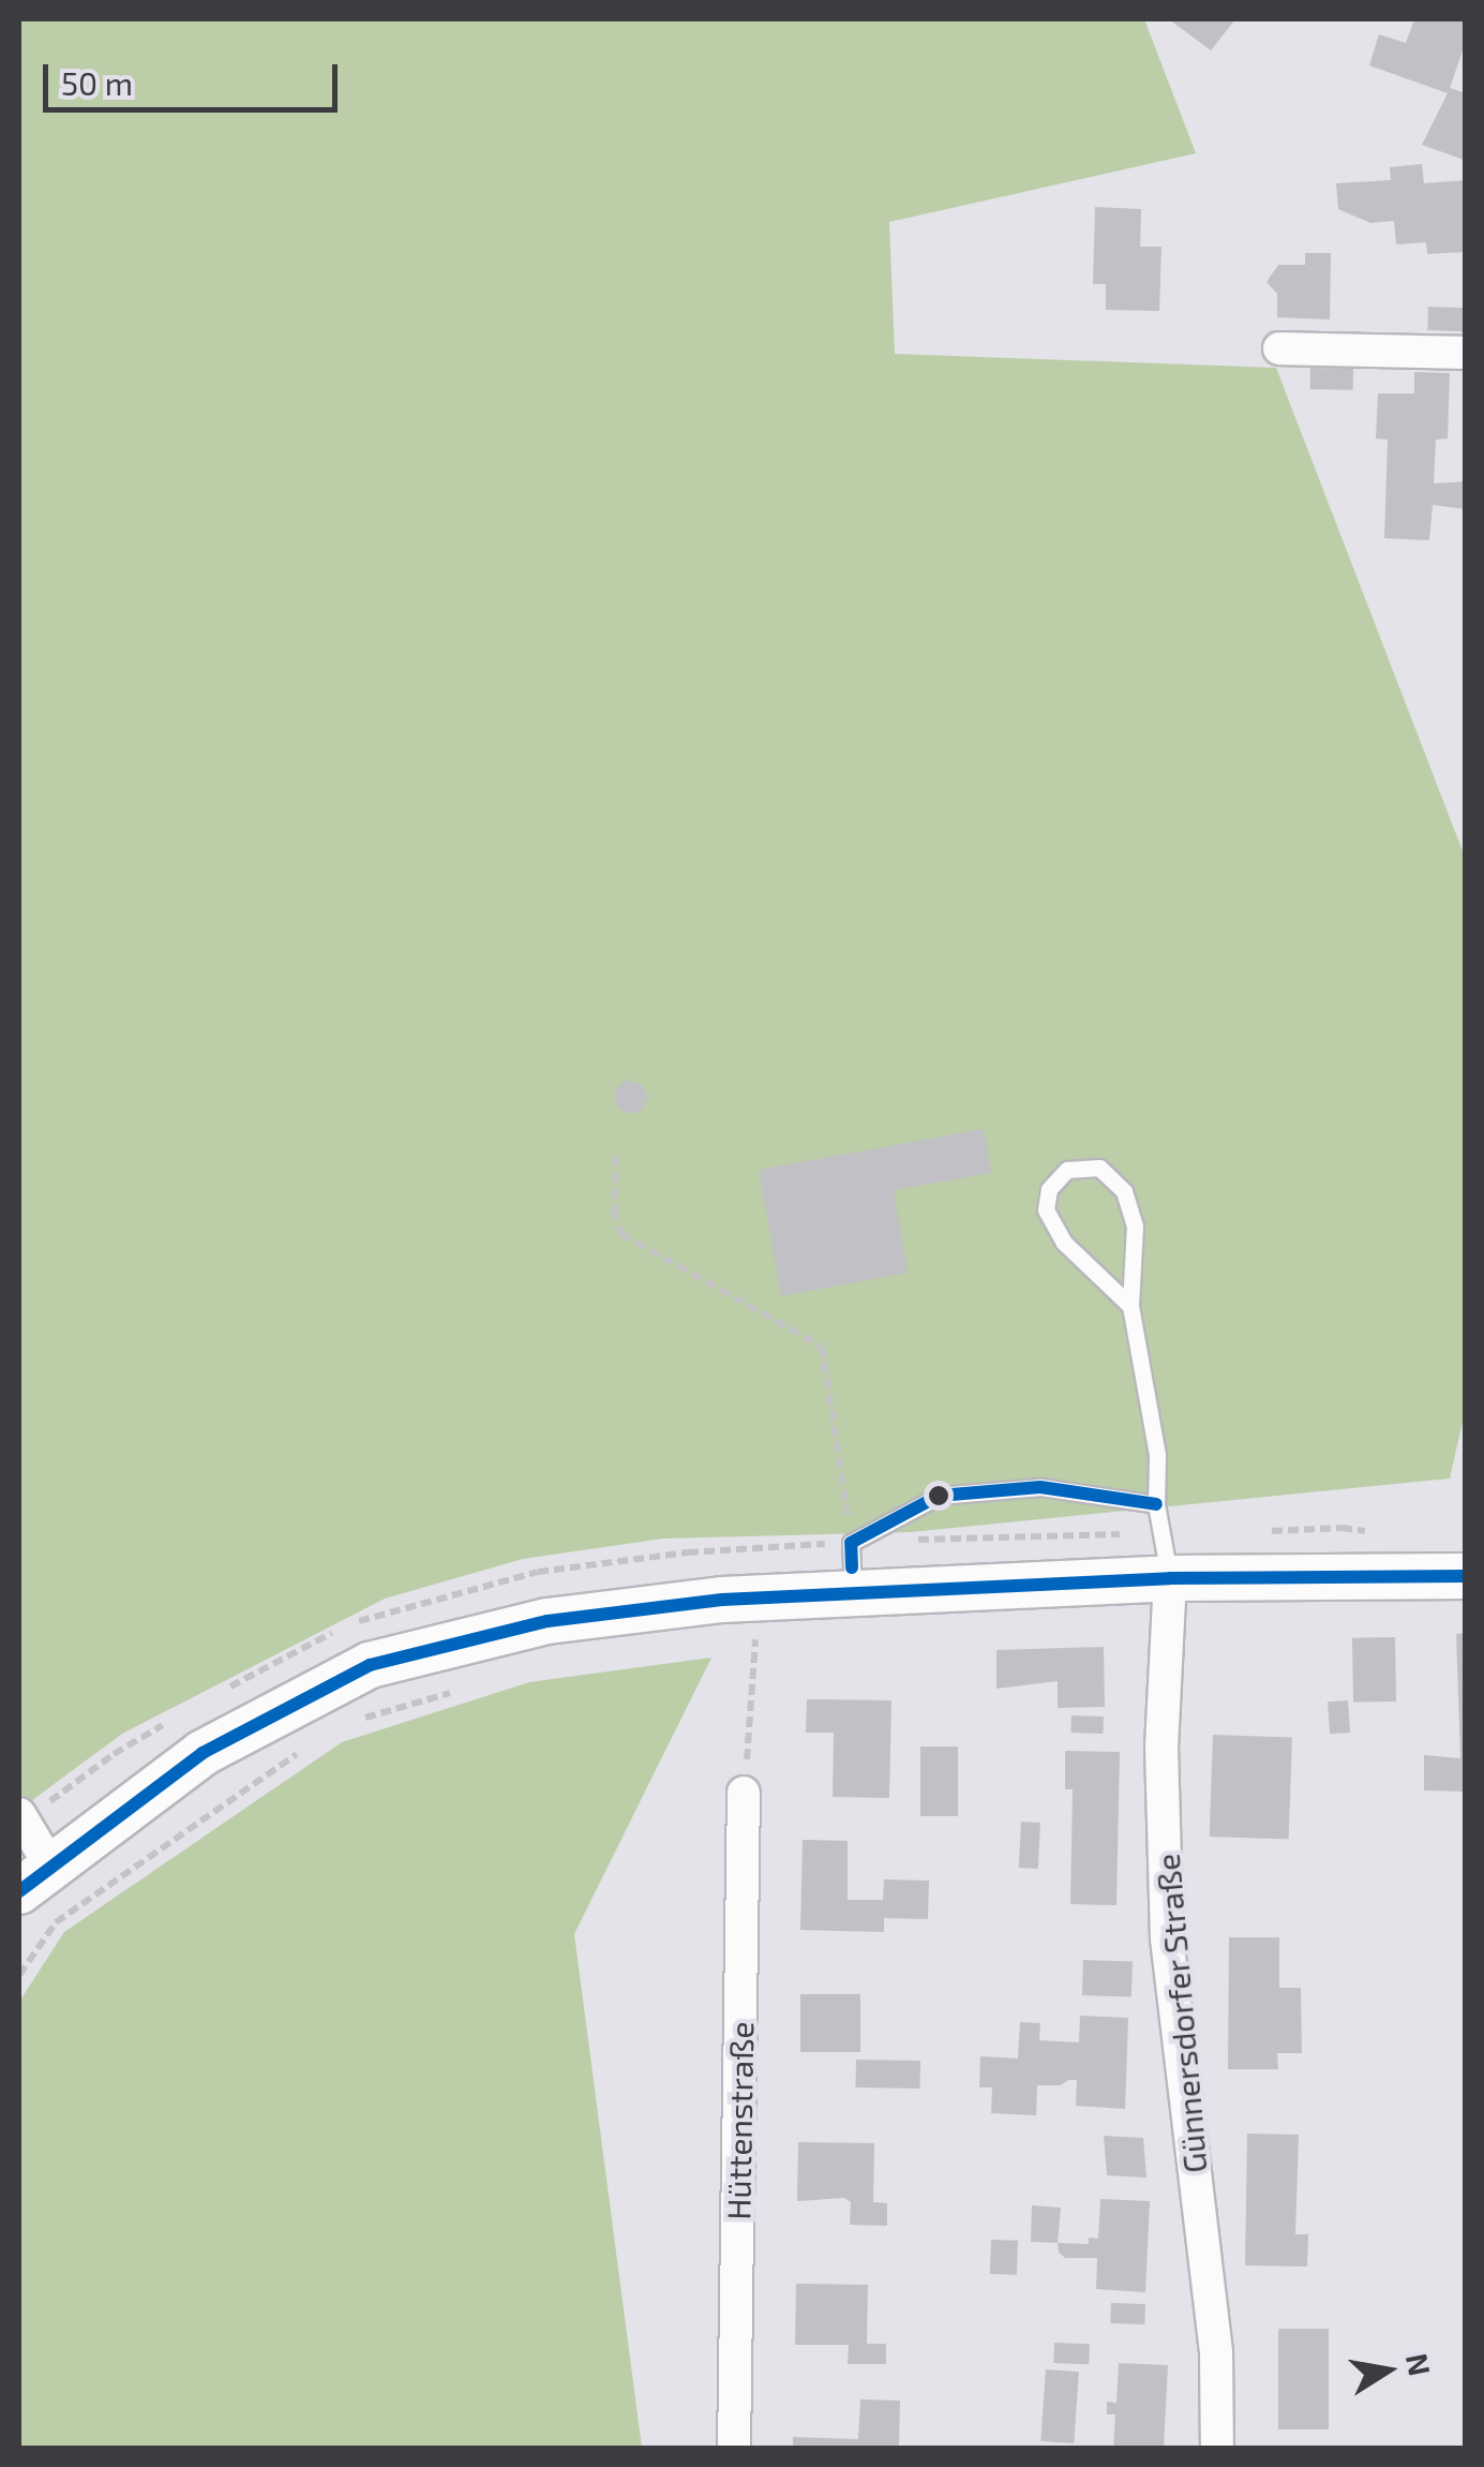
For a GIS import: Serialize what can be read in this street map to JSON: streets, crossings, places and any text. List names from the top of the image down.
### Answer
{
  "streets": {
    "street": ["Günnersdorfer Straße", "Hüttenstraße"]
  },
  "scale_bar": "50 m",
  "north": "right"
}
